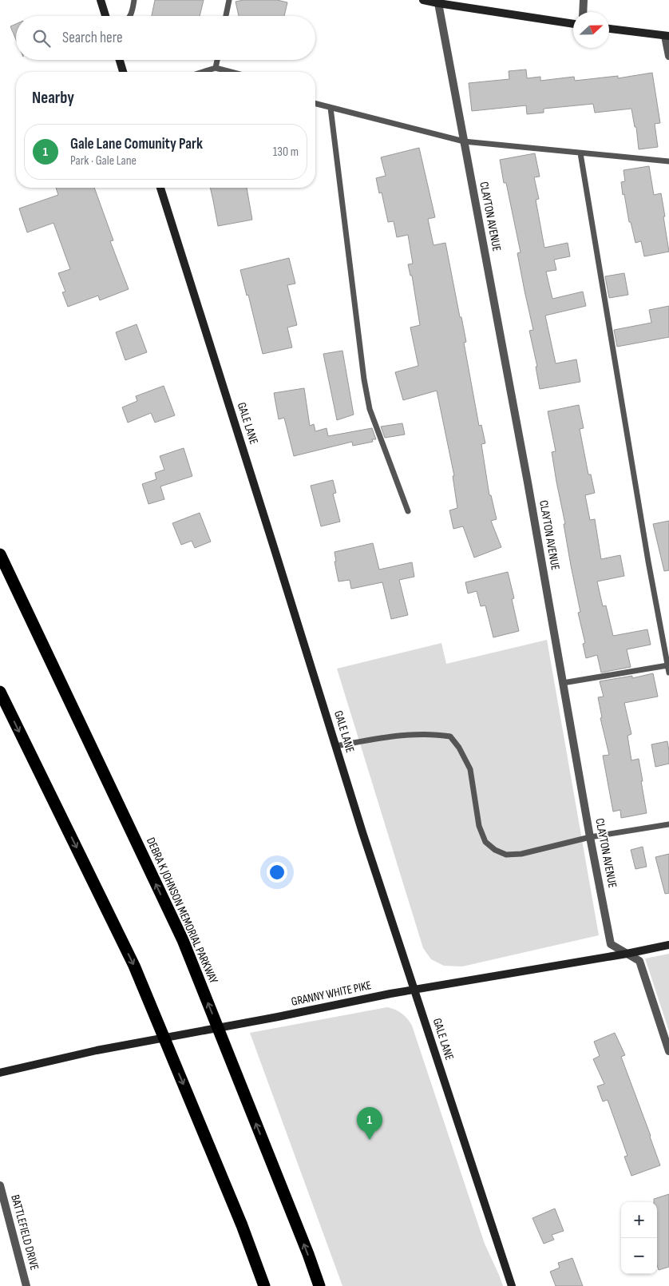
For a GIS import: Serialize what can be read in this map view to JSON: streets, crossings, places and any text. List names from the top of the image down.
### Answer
{
  "streets": {
    "highway": ["DEBRA K JOHNSON MEMORIAL PARKWAY"],
    "street": [
      "CLAYTON AVENUE",
      "GALE LANE",
      "GRANNY WHITE PIKE",
      "BATTLEFIELD DRIVE"
    ]
  },
  "crossings": [
    ["CLAYTON AVENUE", "GRANNY WHITE PIKE"],
    ["GALE LANE", "GRANNY WHITE PIKE"]
  ],
  "north": "right",
  "page": {
    "search": "Search here",
    "heading": "Nearby",
    "list": [
      {
        "mark": "1",
        "name": "Gale Lane Comunity Park",
        "note": "Park · Gale Lane",
        "value": "130 m"
      }
    ],
    "pins": "1",
    "map_buttons": ["+", "−"]
  }
}
